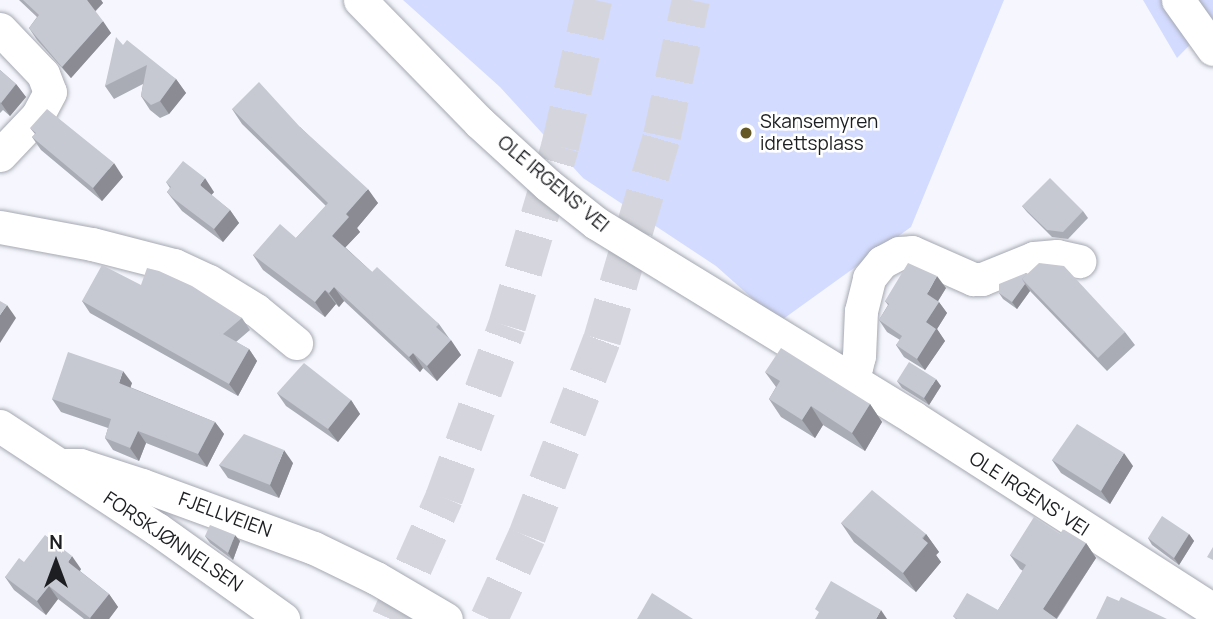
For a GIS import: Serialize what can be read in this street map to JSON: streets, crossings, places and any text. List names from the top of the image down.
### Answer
{
  "streets": {
    "street": ["OLE IRGENS' VEI", "FJELLVEIEN", "FORSKJØNNELSEN"]
  },
  "crossings": [
    ["FJELLVEIEN", "FORSKJØNNELSEN"]
  ],
  "places": ["Skansemyren idrettsplass"],
  "north": "top"
}
